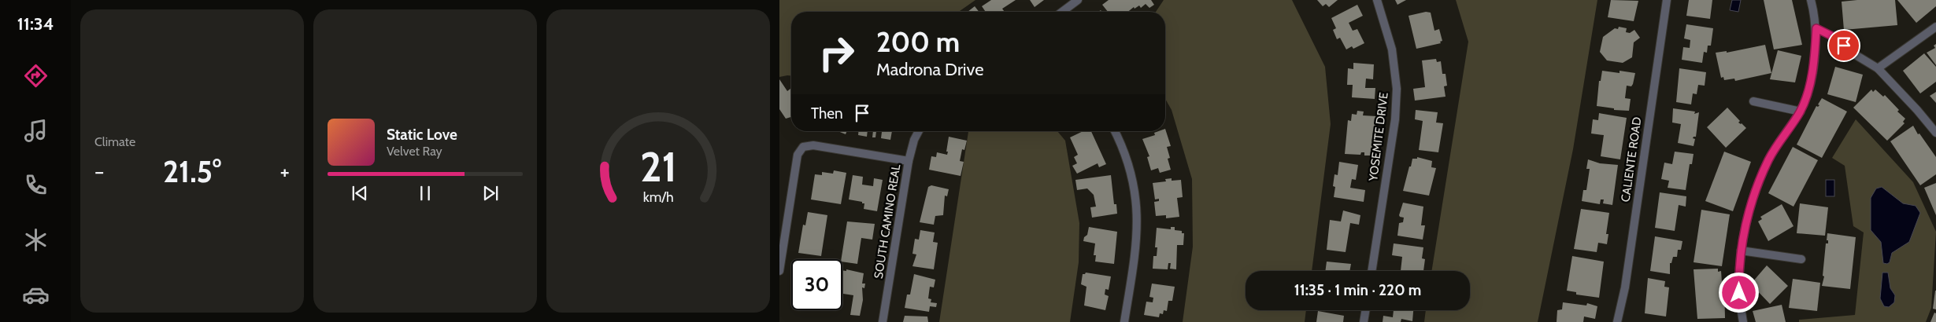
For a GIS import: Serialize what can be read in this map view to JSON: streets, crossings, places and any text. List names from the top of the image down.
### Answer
{
  "streets": {
    "street": ["YOSEMITE DRIVE", "CALIENTE ROAD", "SOUTH CAMINO REAL"]
  },
  "page": {
    "tabs": "11:34",
    "tile": "Climate",
    "turn": ["200 m", "Madrona Drive"],
    "then": "Then",
    "song": ["Static Love", "Velvet Ray"],
    "heat": ["−", "21.5°", "+"],
    "limit": "30",
    "trip": "11:35 · 1 min · 220 m",
    "gauge": ["21", "km/h"]
  }
}
